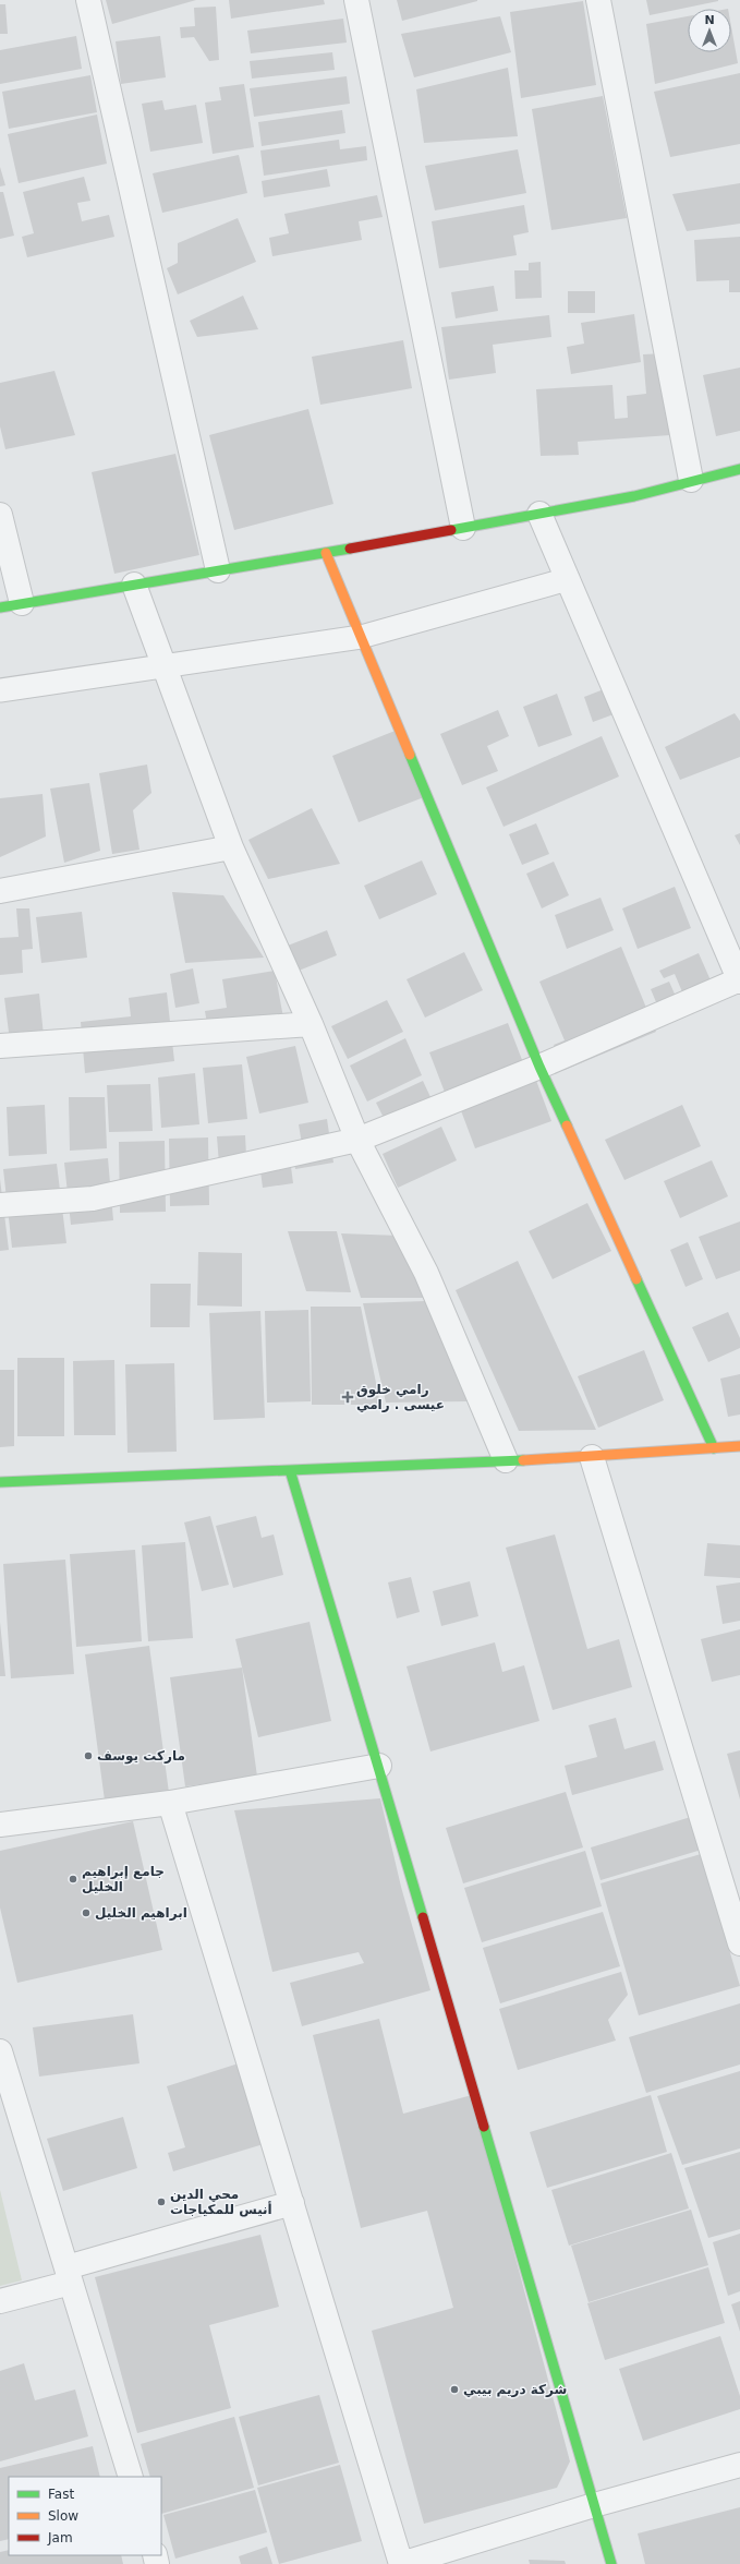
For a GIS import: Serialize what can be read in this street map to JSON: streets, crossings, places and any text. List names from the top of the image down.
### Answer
{
  "places": {
    "health": ["رامي خلوق عيسى . رامي"],
    "other": [
      "ماركت يوسف",
      "جامع إبراهيم الخليل",
      "ابراهيم الخليل",
      "محي الدين أنيس للمكياجات",
      "شركة دريم بيبي"
    ]
  },
  "legend": ["Fast", "Slow", "Jam"],
  "north": "top"
}
